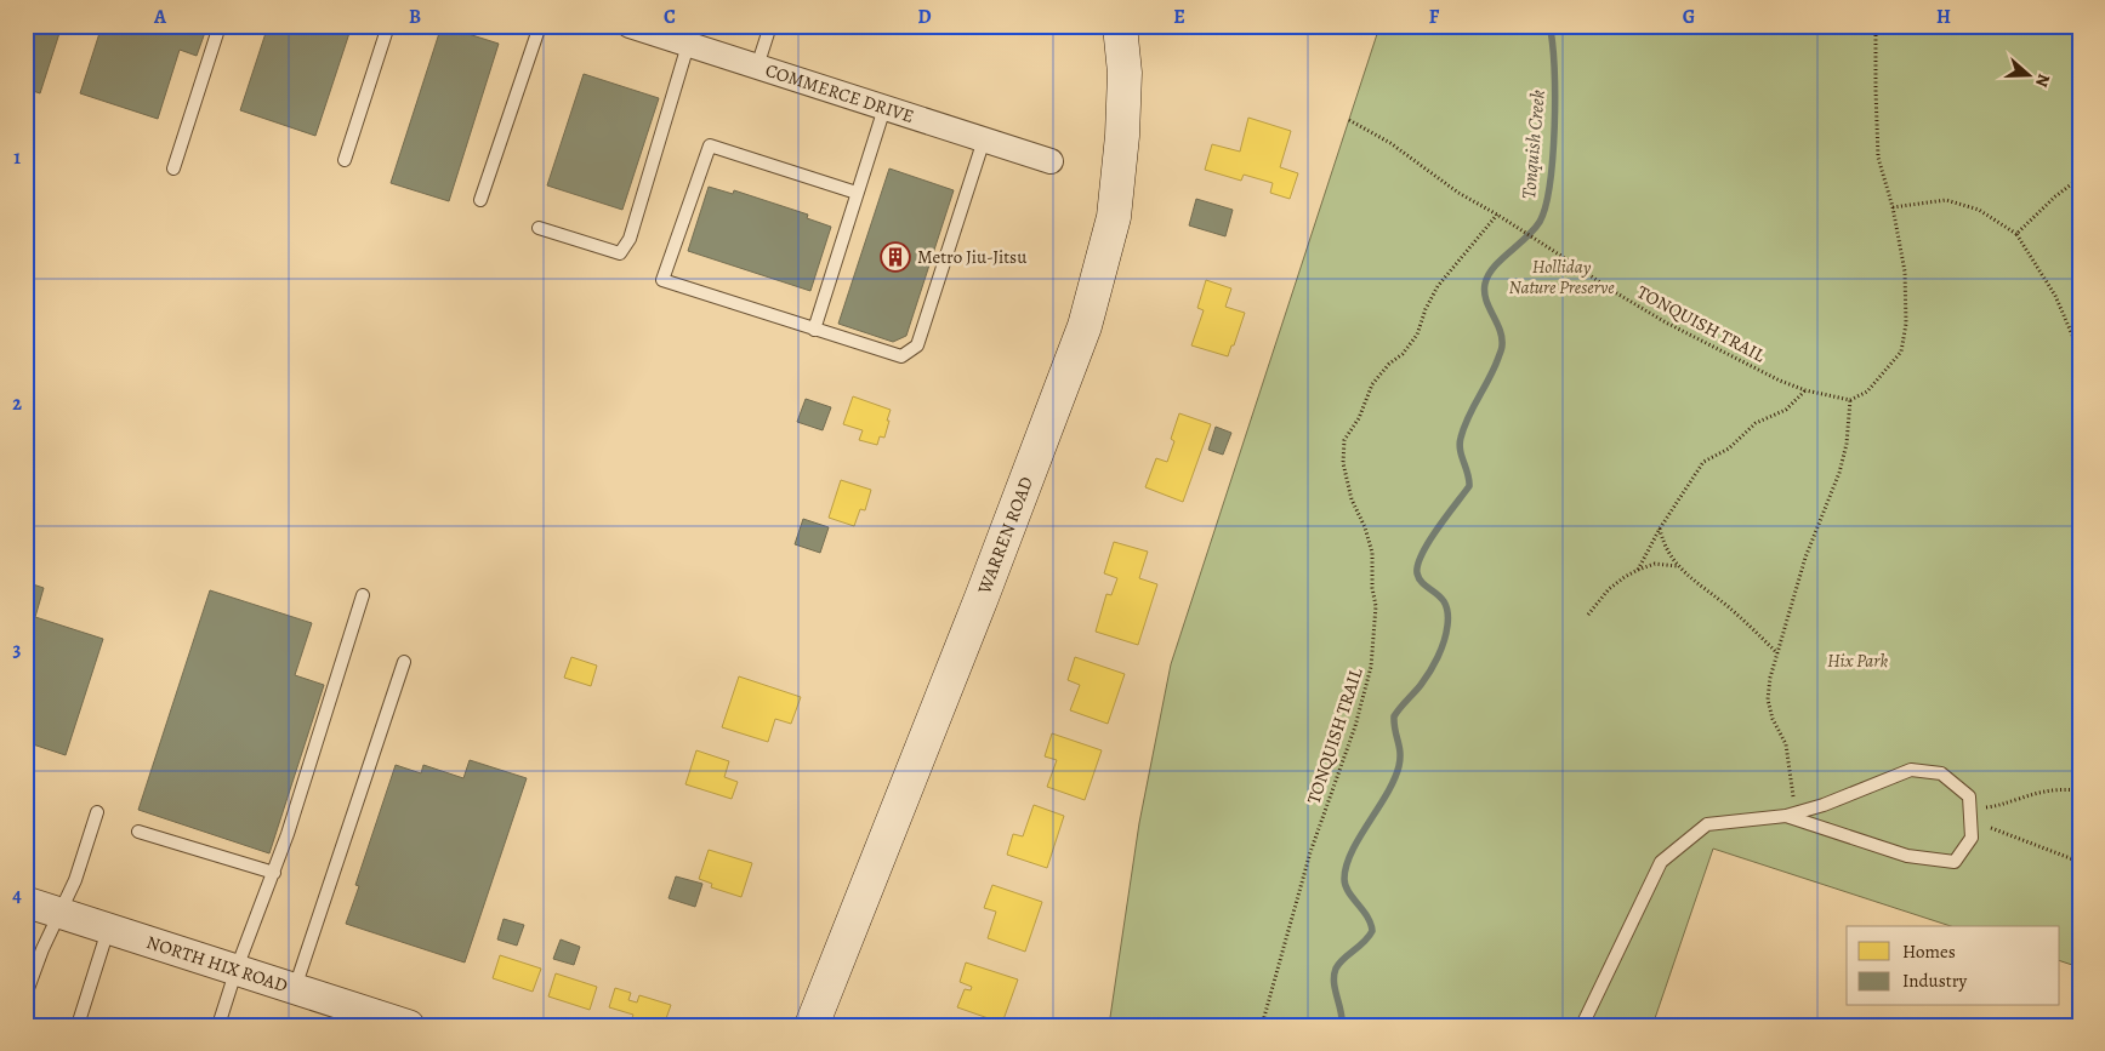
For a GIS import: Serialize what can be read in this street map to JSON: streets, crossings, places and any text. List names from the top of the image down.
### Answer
{
  "streets": {
    "main road": ["WARREN ROAD"],
    "street": ["COMMERCE DRIVE", "NORTH HIX ROAD"],
    "path": ["TONQUISH TRAIL"]
  },
  "water": ["Tonquish Creek"],
  "parks": ["Holliday Nature Preserve", "Hix Park"],
  "places": {
    "building": ["Metro Jiu-Jitsu"]
  },
  "legend": ["Homes", "Industry"],
  "north": "right",
  "grid": {
    "columns": [
      "A",
      "B",
      "C",
      "D",
      "E",
      "F",
      "G",
      "H"
    ],
    "rows": [
      "1",
      "2",
      "3",
      "4"
    ]
  }
}
